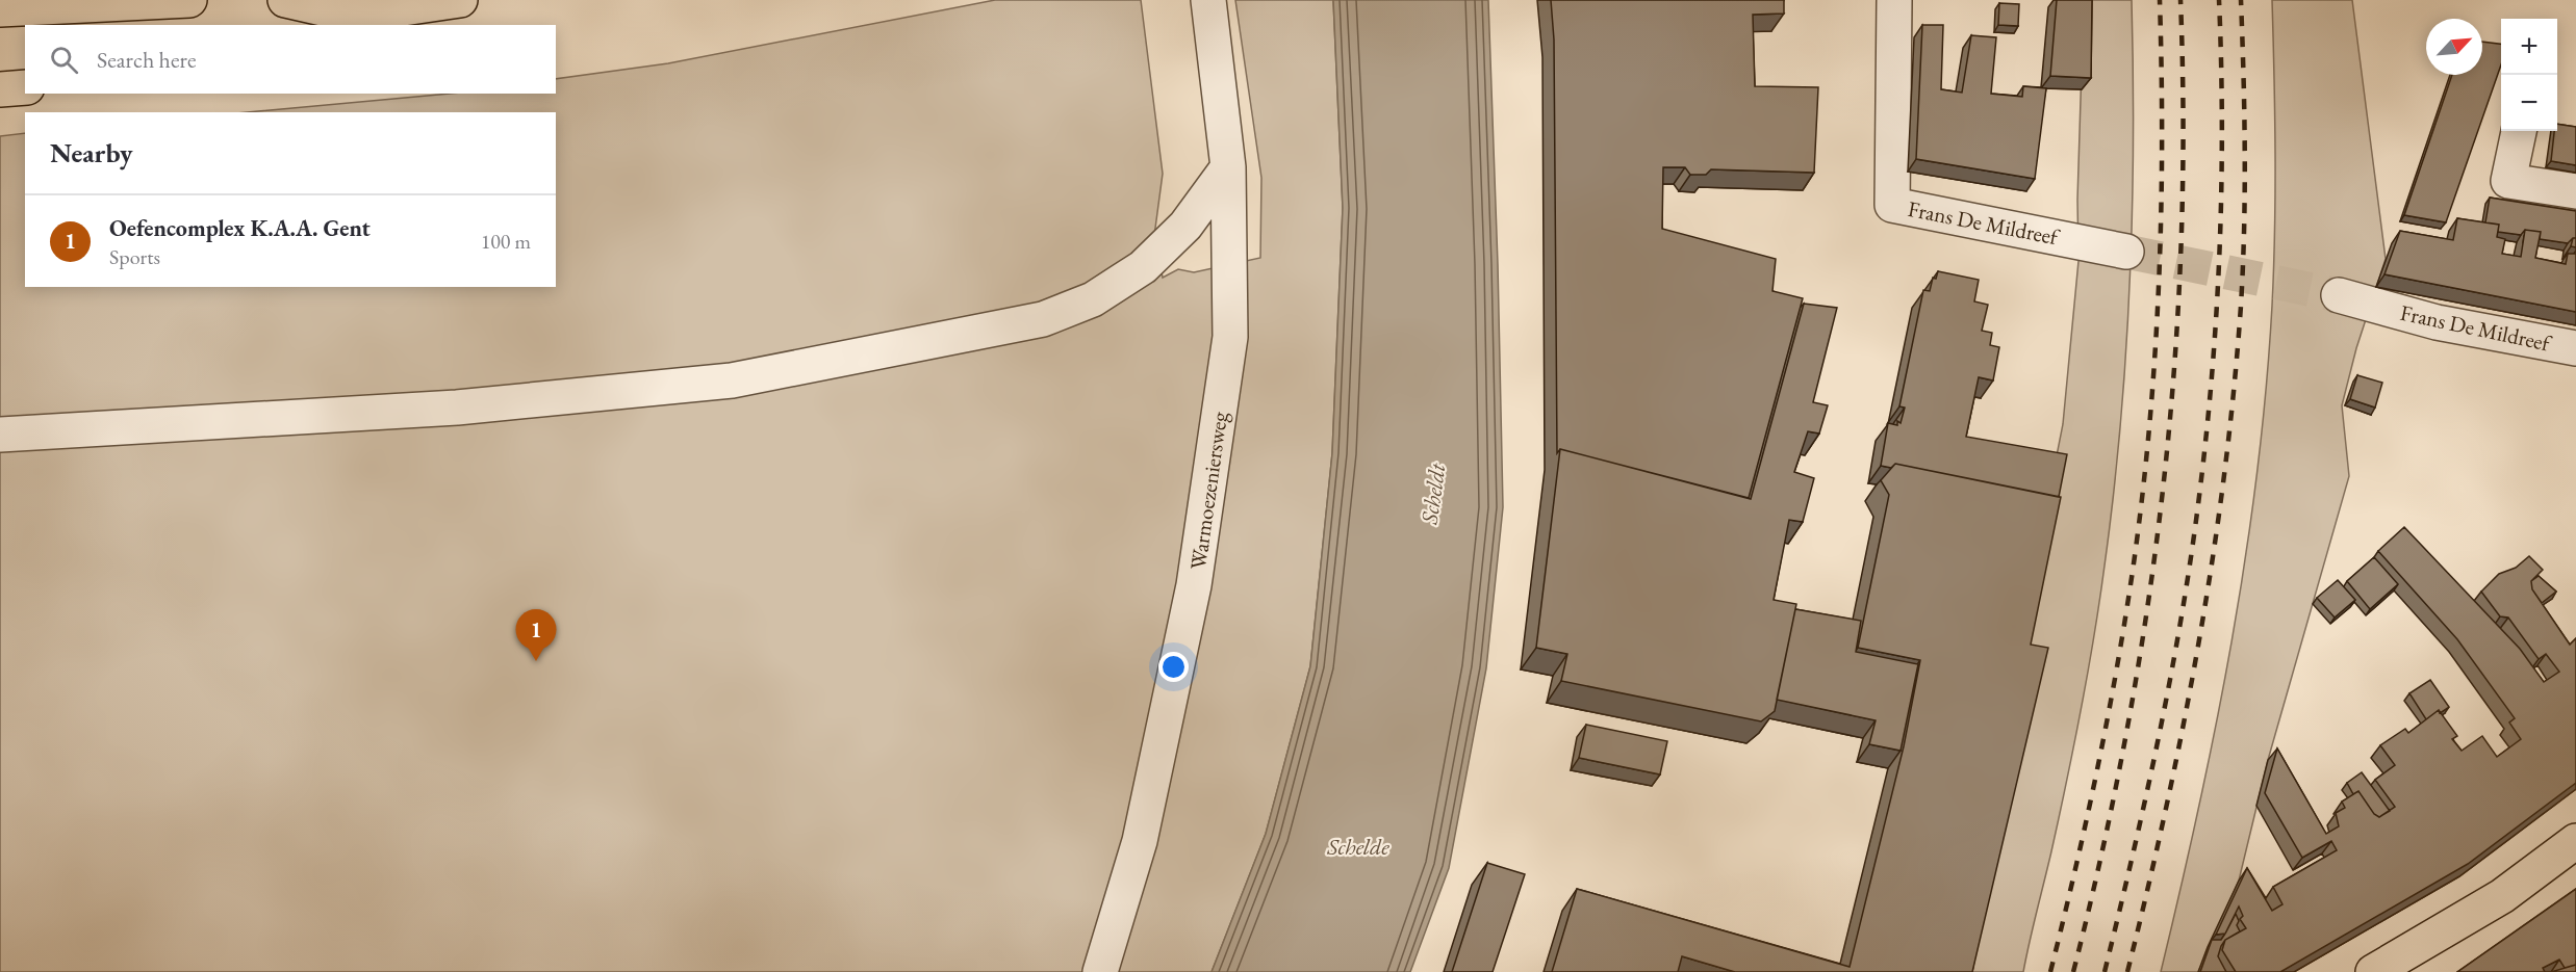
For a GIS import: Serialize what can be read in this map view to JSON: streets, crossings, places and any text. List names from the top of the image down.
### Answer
{
  "streets": {
    "street": ["Frans De Mildreef", "Warmoezeniersweg"]
  },
  "water": ["Scheldt", "Schelde"],
  "north": "top right",
  "page": {
    "map_buttons": ["+", "−"],
    "search": "Search here",
    "heading": "Nearby",
    "list": [
      {
        "mark": "1",
        "name": "Oefencomplex K.A.A. Gent",
        "note": "Sports",
        "value": "100 m"
      }
    ],
    "pins": "1"
  }
}
